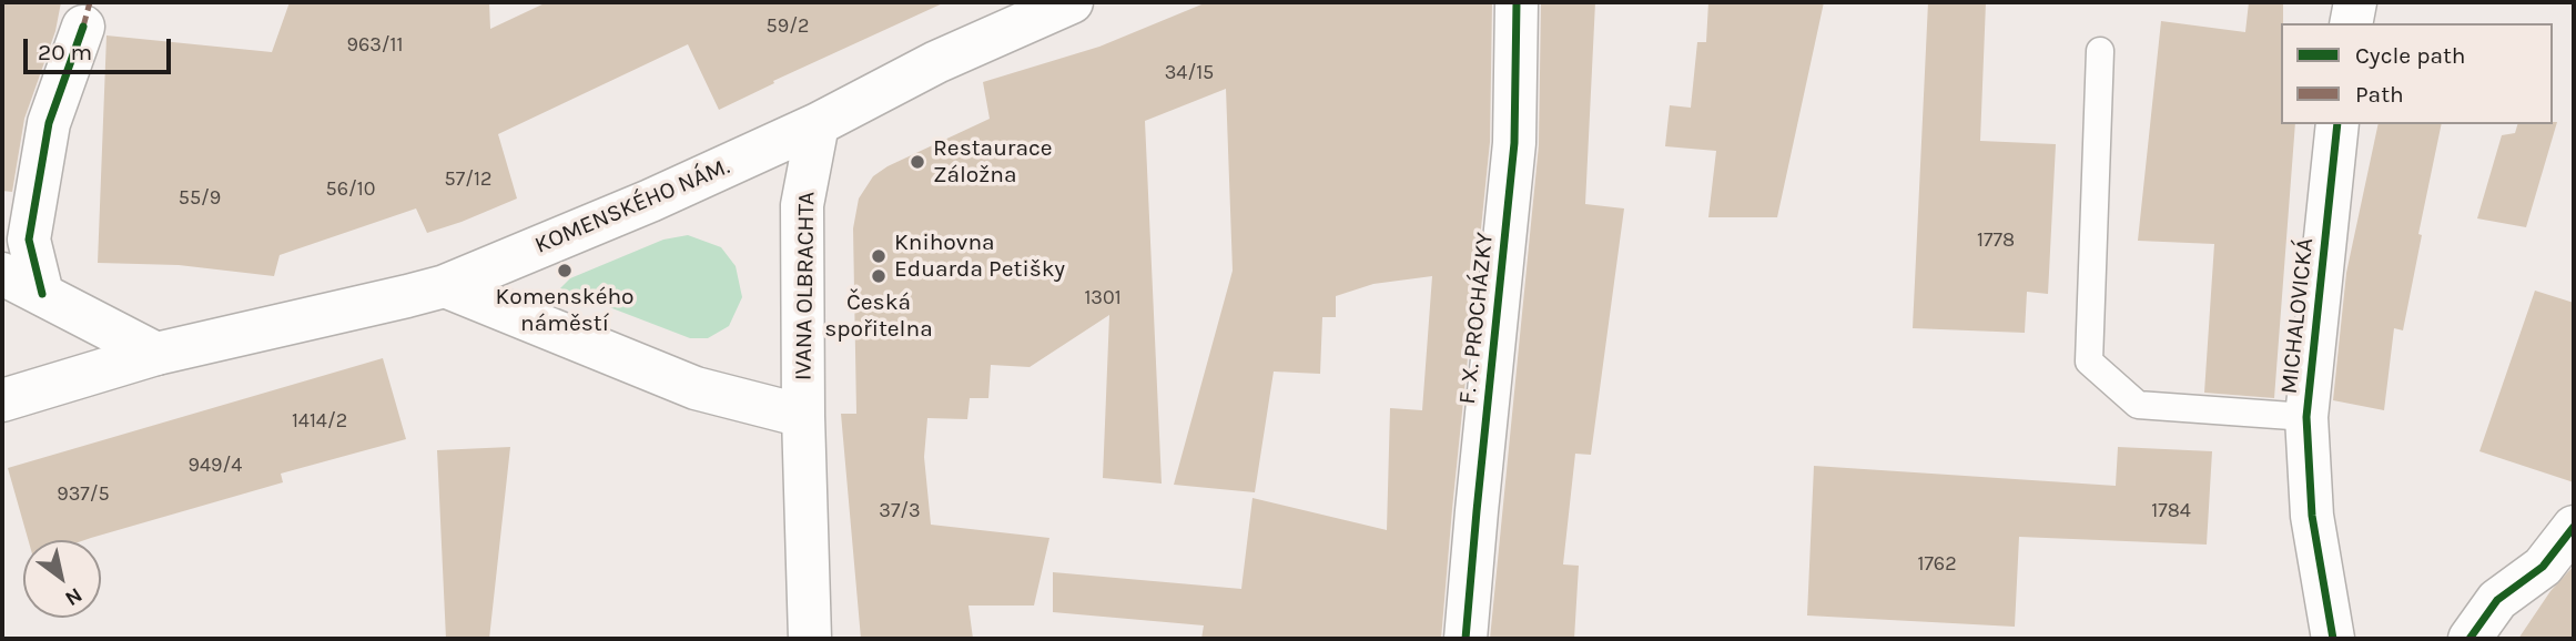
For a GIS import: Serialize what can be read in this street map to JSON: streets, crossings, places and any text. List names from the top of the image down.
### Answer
{
  "streets": {
    "main road": [
      "KOMENSKÉHO NÁM.",
      "IVANA OLBRACHTA",
      "MICHALOVICKÁ",
      "F. X. PROCHÁZKY"
    ]
  },
  "crossings": [
    ["KOMENSKÉHO NÁM.", "IVANA OLBRACHTA"]
  ],
  "places": [
    "Restaurace Záložna",
    "Knihovna Eduarda Petišky",
    "Komenského náměstí",
    "Česká spořitelna"
  ],
  "house_numbers": [
    "59/2",
    "963/11",
    "34/15",
    "57/12",
    "56/10",
    "55/9",
    "1778",
    "1301",
    "1414/2",
    "949/4",
    "937/5",
    "37/3",
    "1784",
    "1762"
  ],
  "legend": ["Cycle path", "Path"],
  "scale_bar": "20 m",
  "north": "bottom right"
}
